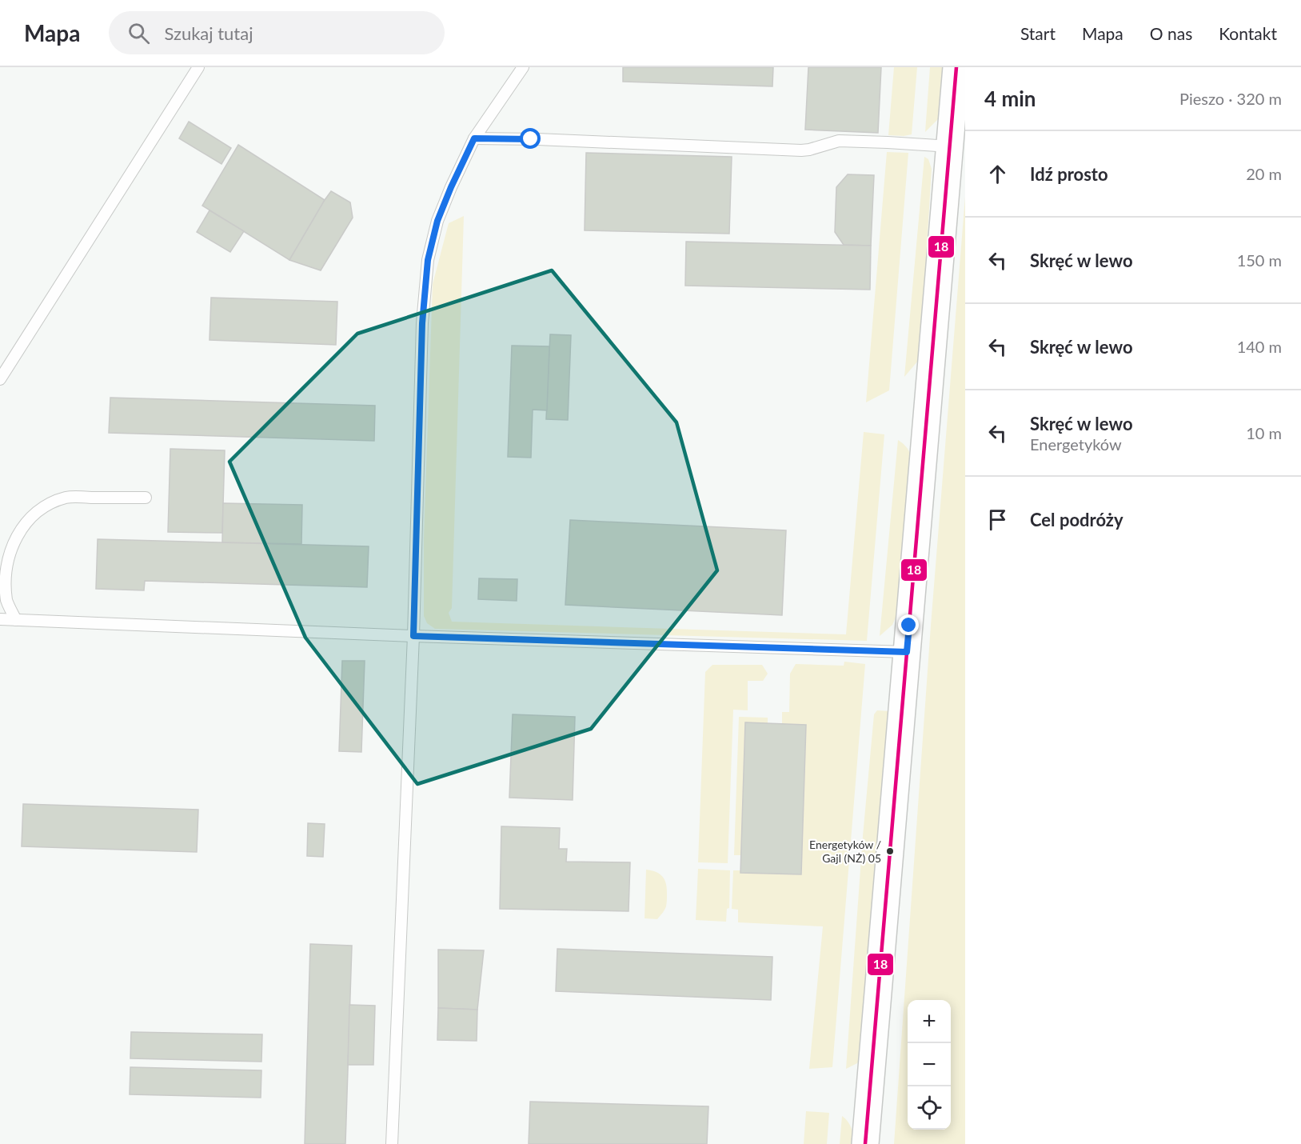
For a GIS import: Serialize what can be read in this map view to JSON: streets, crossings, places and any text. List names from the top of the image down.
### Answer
{
  "places": ["Energetyków / Gajl (NŻ) 05"],
  "lines": ["transit line 18"],
  "page": {
    "header": "Mapa",
    "search": "Szukaj tutaj",
    "nav": [
      "Start",
      "Mapa",
      "O nas",
      "Kontakt"
    ],
    "heading": ["4 min", "Pieszo · 320 m"],
    "list": [
      ["Idź prosto", "20 m"],
      ["Skręć w lewo", "150 m"],
      ["Skręć w lewo", "140 m"],
      ["Skręć w lewo", "Energetyków", "10 m"],
      "Cel podróży"
    ],
    "map_buttons": ["+", "−"]
  }
}
